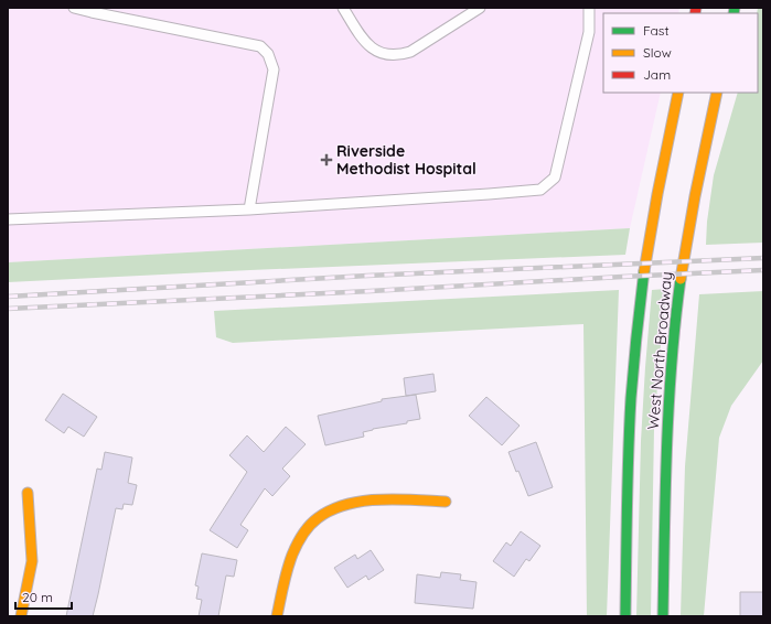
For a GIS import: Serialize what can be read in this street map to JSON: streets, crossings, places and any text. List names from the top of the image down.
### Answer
{
  "streets": {
    "main road": ["West North Broadway"]
  },
  "places": {
    "health": ["Riverside Methodist Hospital"]
  },
  "legend": ["Fast", "Slow", "Jam"],
  "scale_bar": "20 m"
}
